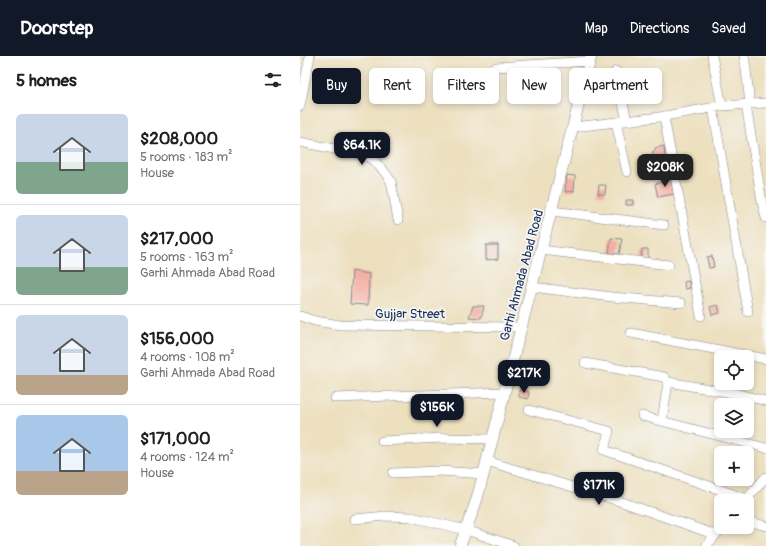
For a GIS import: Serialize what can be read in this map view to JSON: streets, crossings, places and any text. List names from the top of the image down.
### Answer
{
  "streets": {
    "street": ["Garhi Ahmada Abad Road", "Gujjar Street"]
  },
  "crossings": [
    ["Garhi Ahmada Abad Road", "Gujjar Street"]
  ],
  "page": {
    "header": "Doorstep",
    "nav": ["Map", "Directions", "Saved"],
    "heading": "5 homes",
    "chip": [
      "Buy",
      "Rent",
      "Filters",
      "New",
      "Apartment"
    ],
    "list": [
      {
        "name": "$208,000",
        "note": "5 rooms · 183 m² · House"
      },
      {
        "name": "$217,000",
        "note": "5 rooms · 163 m² · Garhi Ahmada Abad Road"
      },
      {
        "name": "$156,000",
        "note": "4 rooms · 108 m² · Garhi Ahmada Abad Road"
      },
      {
        "name": "$171,000",
        "note": "4 rooms · 124 m² · House"
      }
    ],
    "price": [
      "$64.1K",
      "$208K",
      "$217K",
      "$156K",
      "$171K"
    ],
    "map_buttons": ["+", "−"]
  }
}
